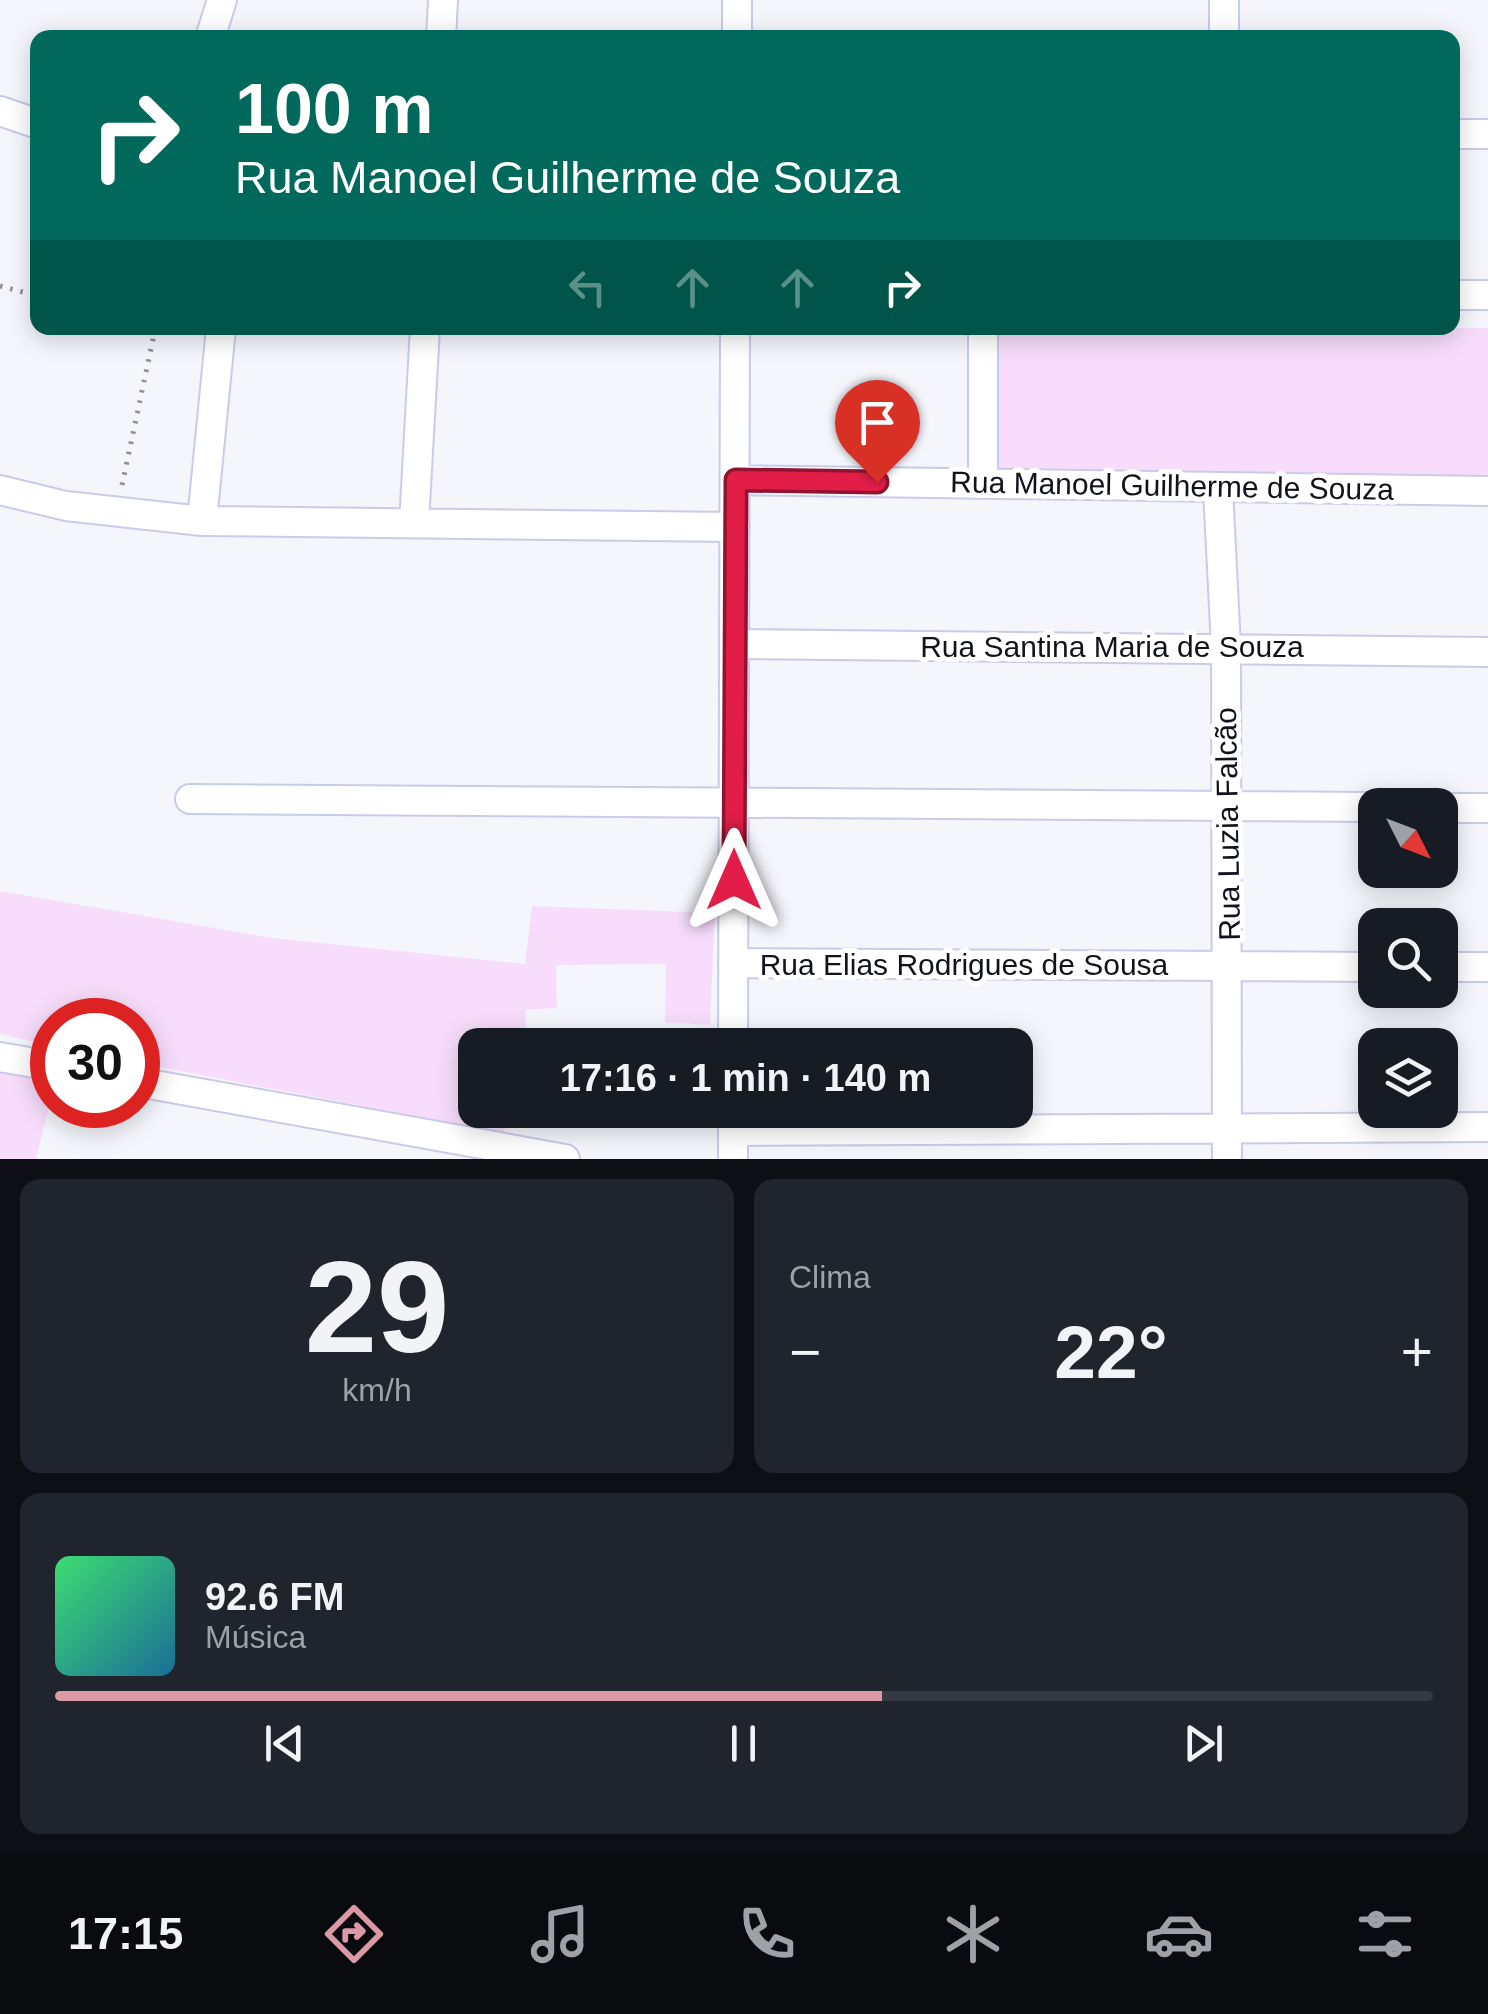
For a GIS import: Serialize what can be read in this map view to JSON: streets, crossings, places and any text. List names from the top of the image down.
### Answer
{
  "streets": {
    "street": [
      "Rua Manoel Guilherme de Souza",
      "Rua Santina Maria de Souza",
      "Rua Luzia Falcão",
      "Rua Elias Rodrigues de Sousa"
    ]
  },
  "crossings": [
    ["Rua Manoel Guilherme de Souza", "Rua Luzia Falcão"],
    ["Rua Santina Maria de Souza", "Rua Luzia Falcão"],
    ["Rua Luzia Falcão", "Rua Elias Rodrigues de Sousa"]
  ],
  "north": "bottom right",
  "page": {
    "turn": ["100 m", "Rua Manoel Guilherme de Souza"],
    "limit": "30",
    "trip": "17:16 · 1 min · 140 m",
    "tile": [
      ["29", "km/h"],
      "Clima"
    ],
    "heat": ["−", "22°", "+"],
    "song": ["92.6 FM", "Música"],
    "tabs": "17:15"
  }
}
